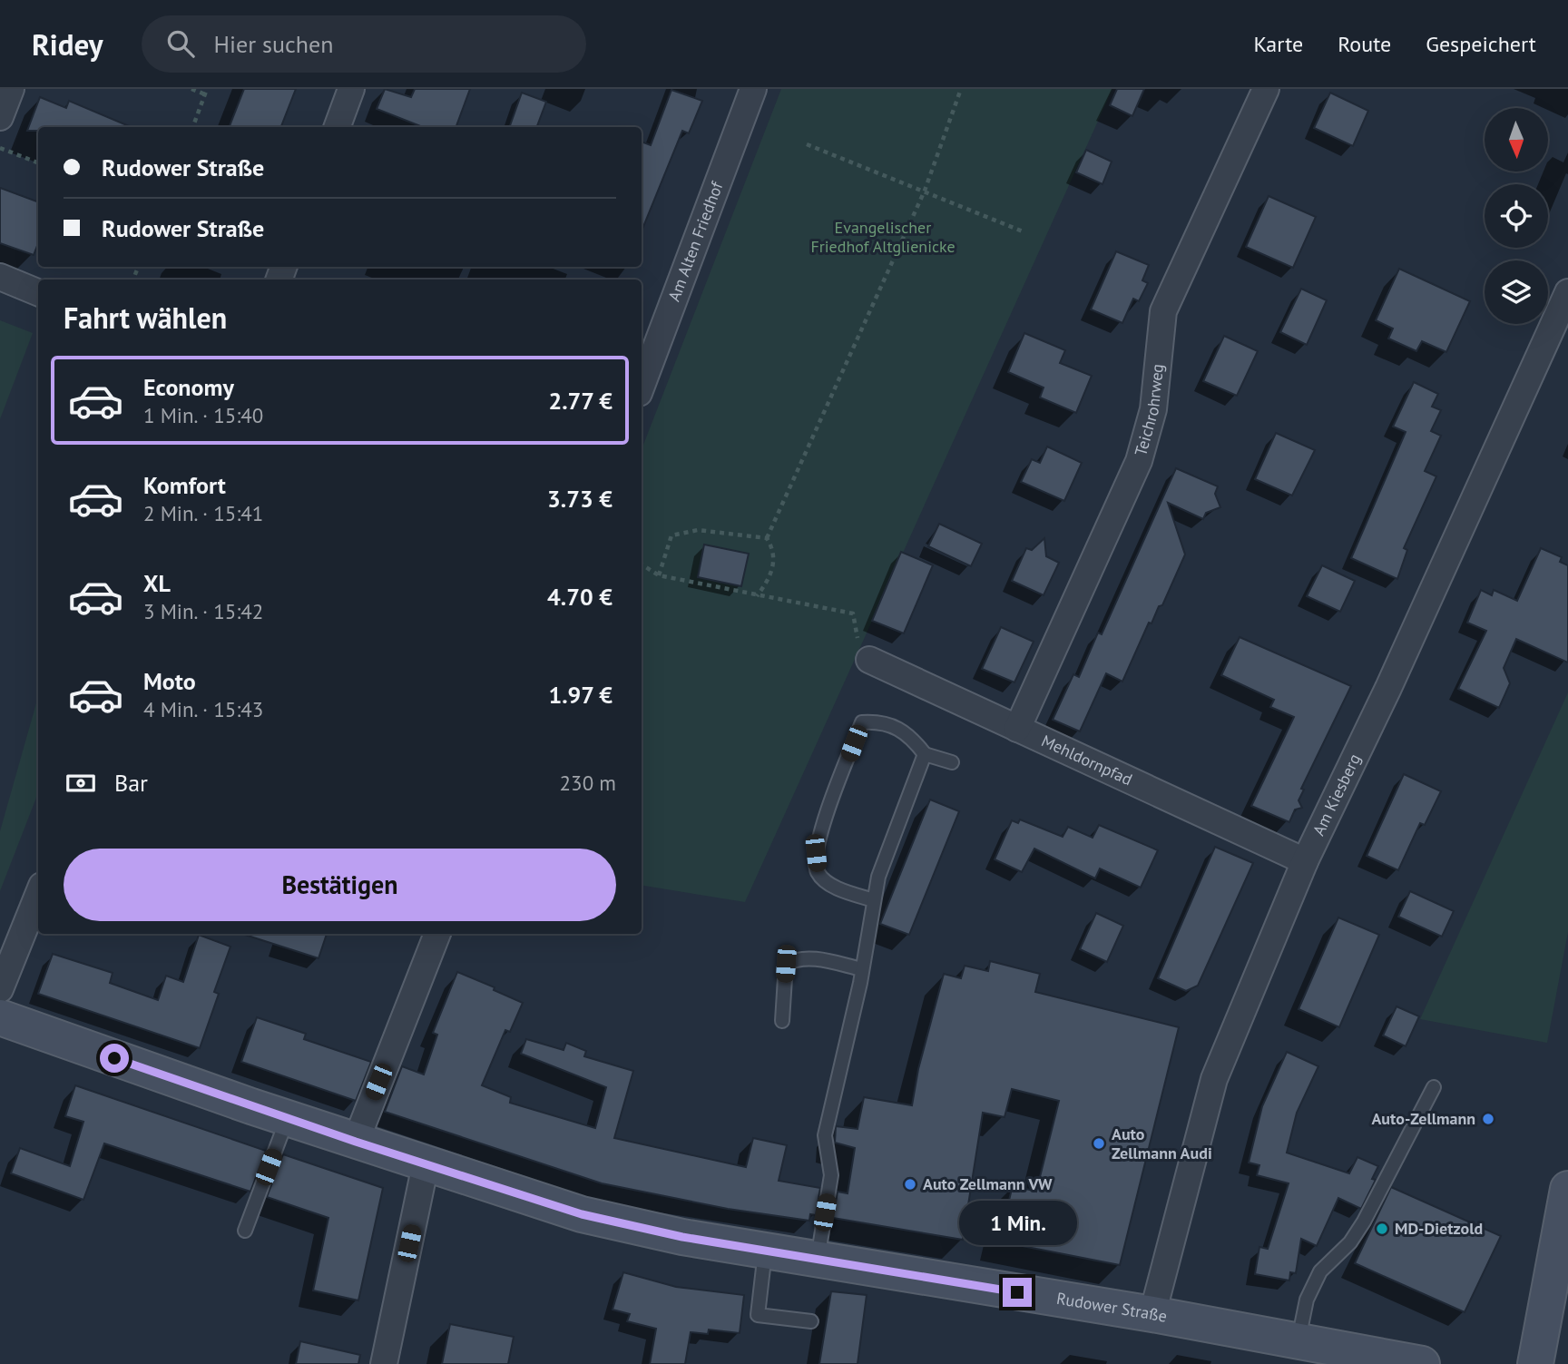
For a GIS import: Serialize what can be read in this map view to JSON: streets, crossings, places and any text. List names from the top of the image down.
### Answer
{
  "streets": {
    "street": [
      "Am Alten Friedhof",
      "Teichrohrweg",
      "Mehldornpfad",
      "Am Kiesberg",
      "Rudower Straße"
    ]
  },
  "crossings": [
    ["Teichrohrweg", "Mehldornpfad"],
    ["Mehldornpfad", "Am Kiesberg"],
    ["Am Kiesberg", "Rudower Straße"]
  ],
  "parks": ["Evangelischer Friedhof Altglienicke"],
  "places": [
    "Auto-Zellmann",
    "Auto Zellmann Audi",
    "Auto Zellmann VW",
    "MD-Dietzold"
  ],
  "north": "bottom",
  "page": {
    "header": "Ridey",
    "search": "Hier suchen",
    "nav": ["Karte", "Route", "Gespeichert"],
    "banner": ["Rudower Straße", "Rudower Straße"],
    "heading": "Fahrt wählen",
    "list": [
      {
        "name": "Economy",
        "note": "1 Min. · 15:40",
        "value": "2.77 €"
      },
      {
        "name": "Komfort",
        "note": "2 Min. · 15:41",
        "value": "3.73 €"
      },
      {
        "name": "XL",
        "note": "3 Min. · 15:42",
        "value": "4.70 €"
      },
      {
        "name": "Moto",
        "note": "4 Min. · 15:43",
        "value": "1.97 €"
      }
    ],
    "pay": ["Bar", "230 m"],
    "buttons": "Bestätigen",
    "bubble": "1 Min."
  }
}
